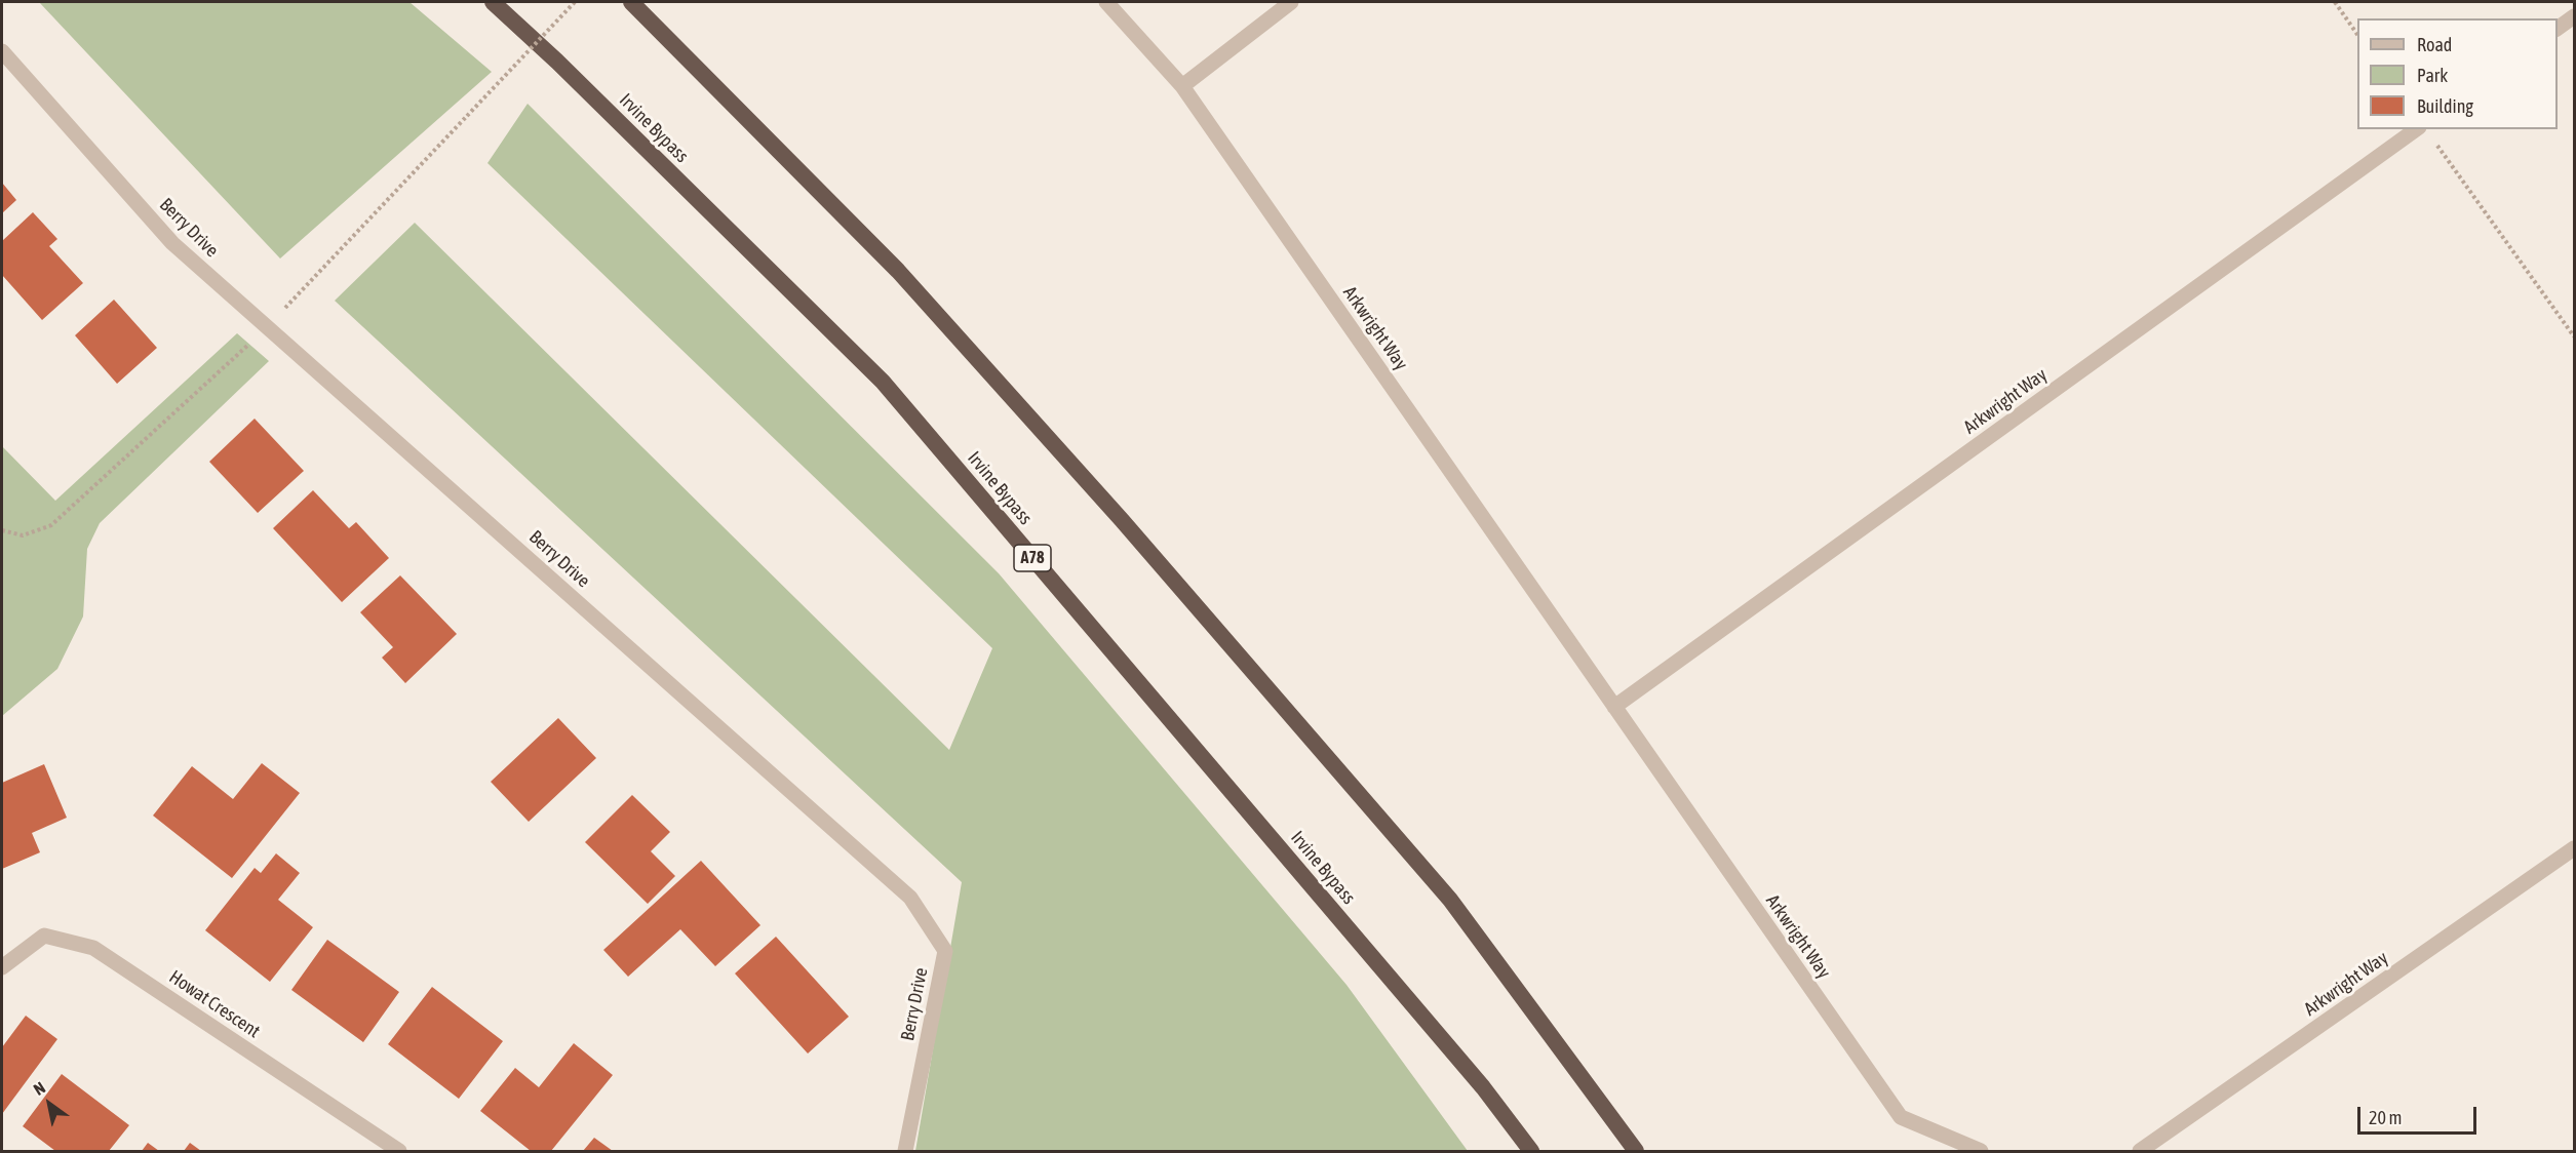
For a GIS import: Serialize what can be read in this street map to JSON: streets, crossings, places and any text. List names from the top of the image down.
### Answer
{
  "streets": {
    "highway": ["Irvine Bypass", "A78"],
    "street": ["Berry Drive", "Arkwright Way", "Howat Crescent"]
  },
  "legend": ["Road", "Park", "Building"],
  "scale_bar": "20 m",
  "north": "top left"
}
